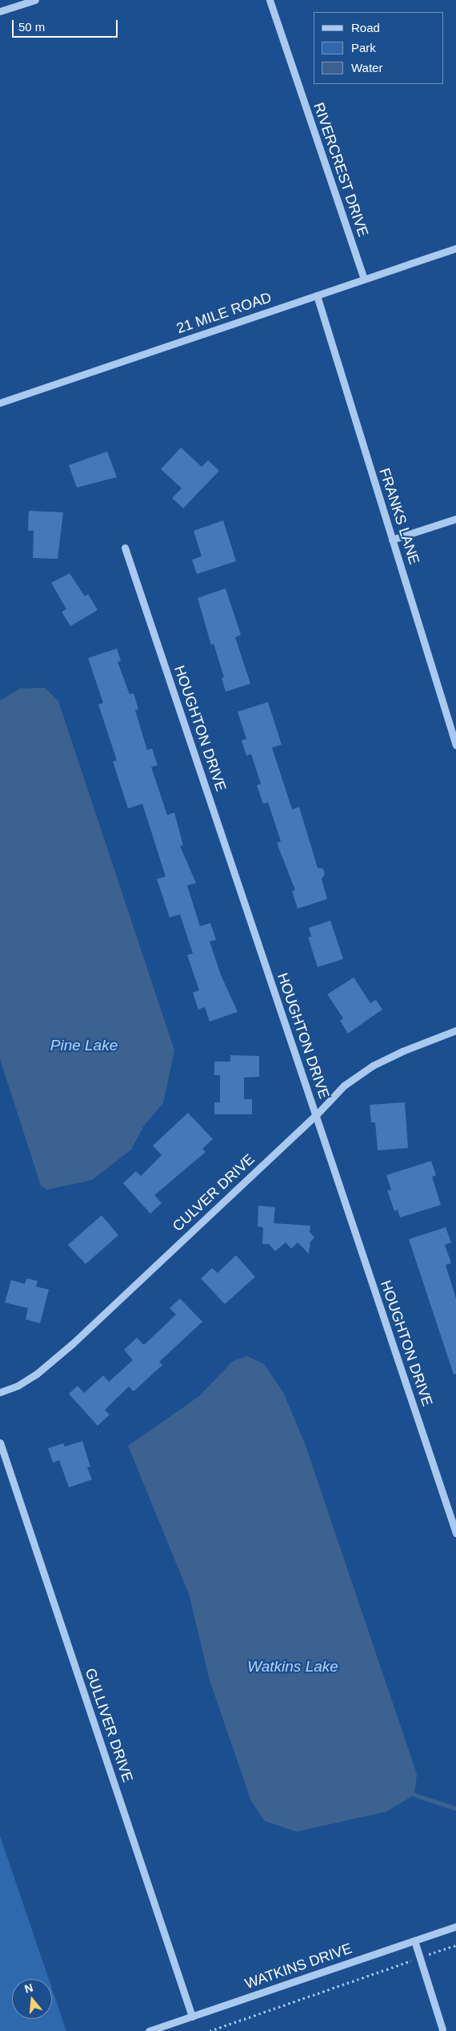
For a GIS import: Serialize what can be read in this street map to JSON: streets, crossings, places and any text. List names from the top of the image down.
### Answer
{
  "streets": {
    "street": [
      "RIVERCREST DRIVE",
      "21 MILE ROAD",
      "FRANKS LANE",
      "HOUGHTON DRIVE",
      "CULVER DRIVE",
      "GULLIVER DRIVE",
      "WATKINS DRIVE"
    ]
  },
  "crossings": [
    ["RIVERCREST DRIVE", "21 MILE ROAD"],
    ["21 MILE ROAD", "FRANKS LANE"],
    ["HOUGHTON DRIVE", "CULVER DRIVE"],
    ["GULLIVER DRIVE", "WATKINS DRIVE"]
  ],
  "water": ["Pine Lake", "Watkins Lake"],
  "legend": ["Road", "Park", "Water"],
  "scale_bar": "50 m",
  "north": "top"
}
